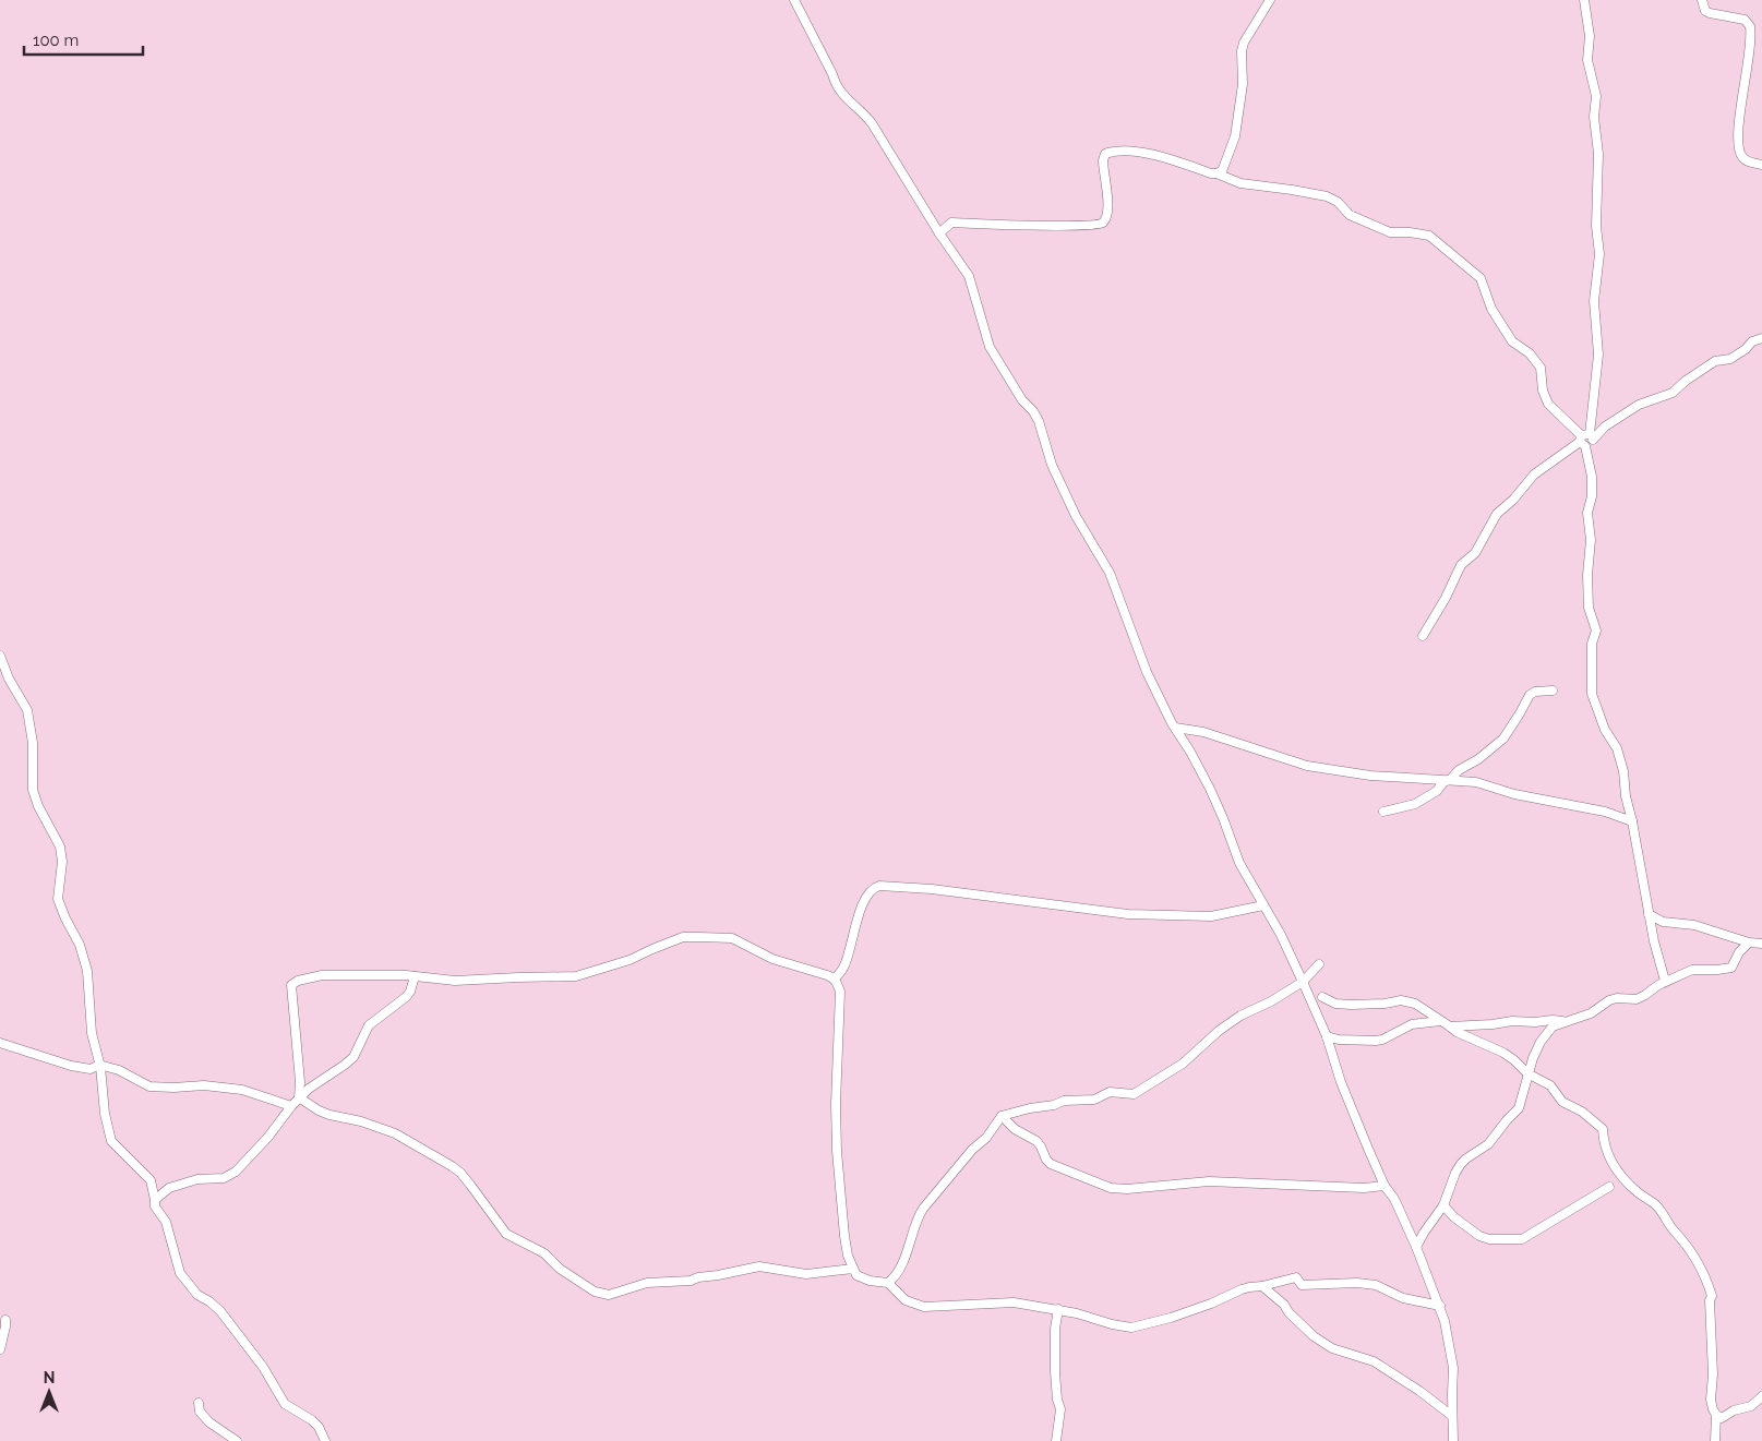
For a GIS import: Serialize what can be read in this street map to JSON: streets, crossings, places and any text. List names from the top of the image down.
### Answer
{
  "scale_bar": "100 m",
  "north": "top"
}
